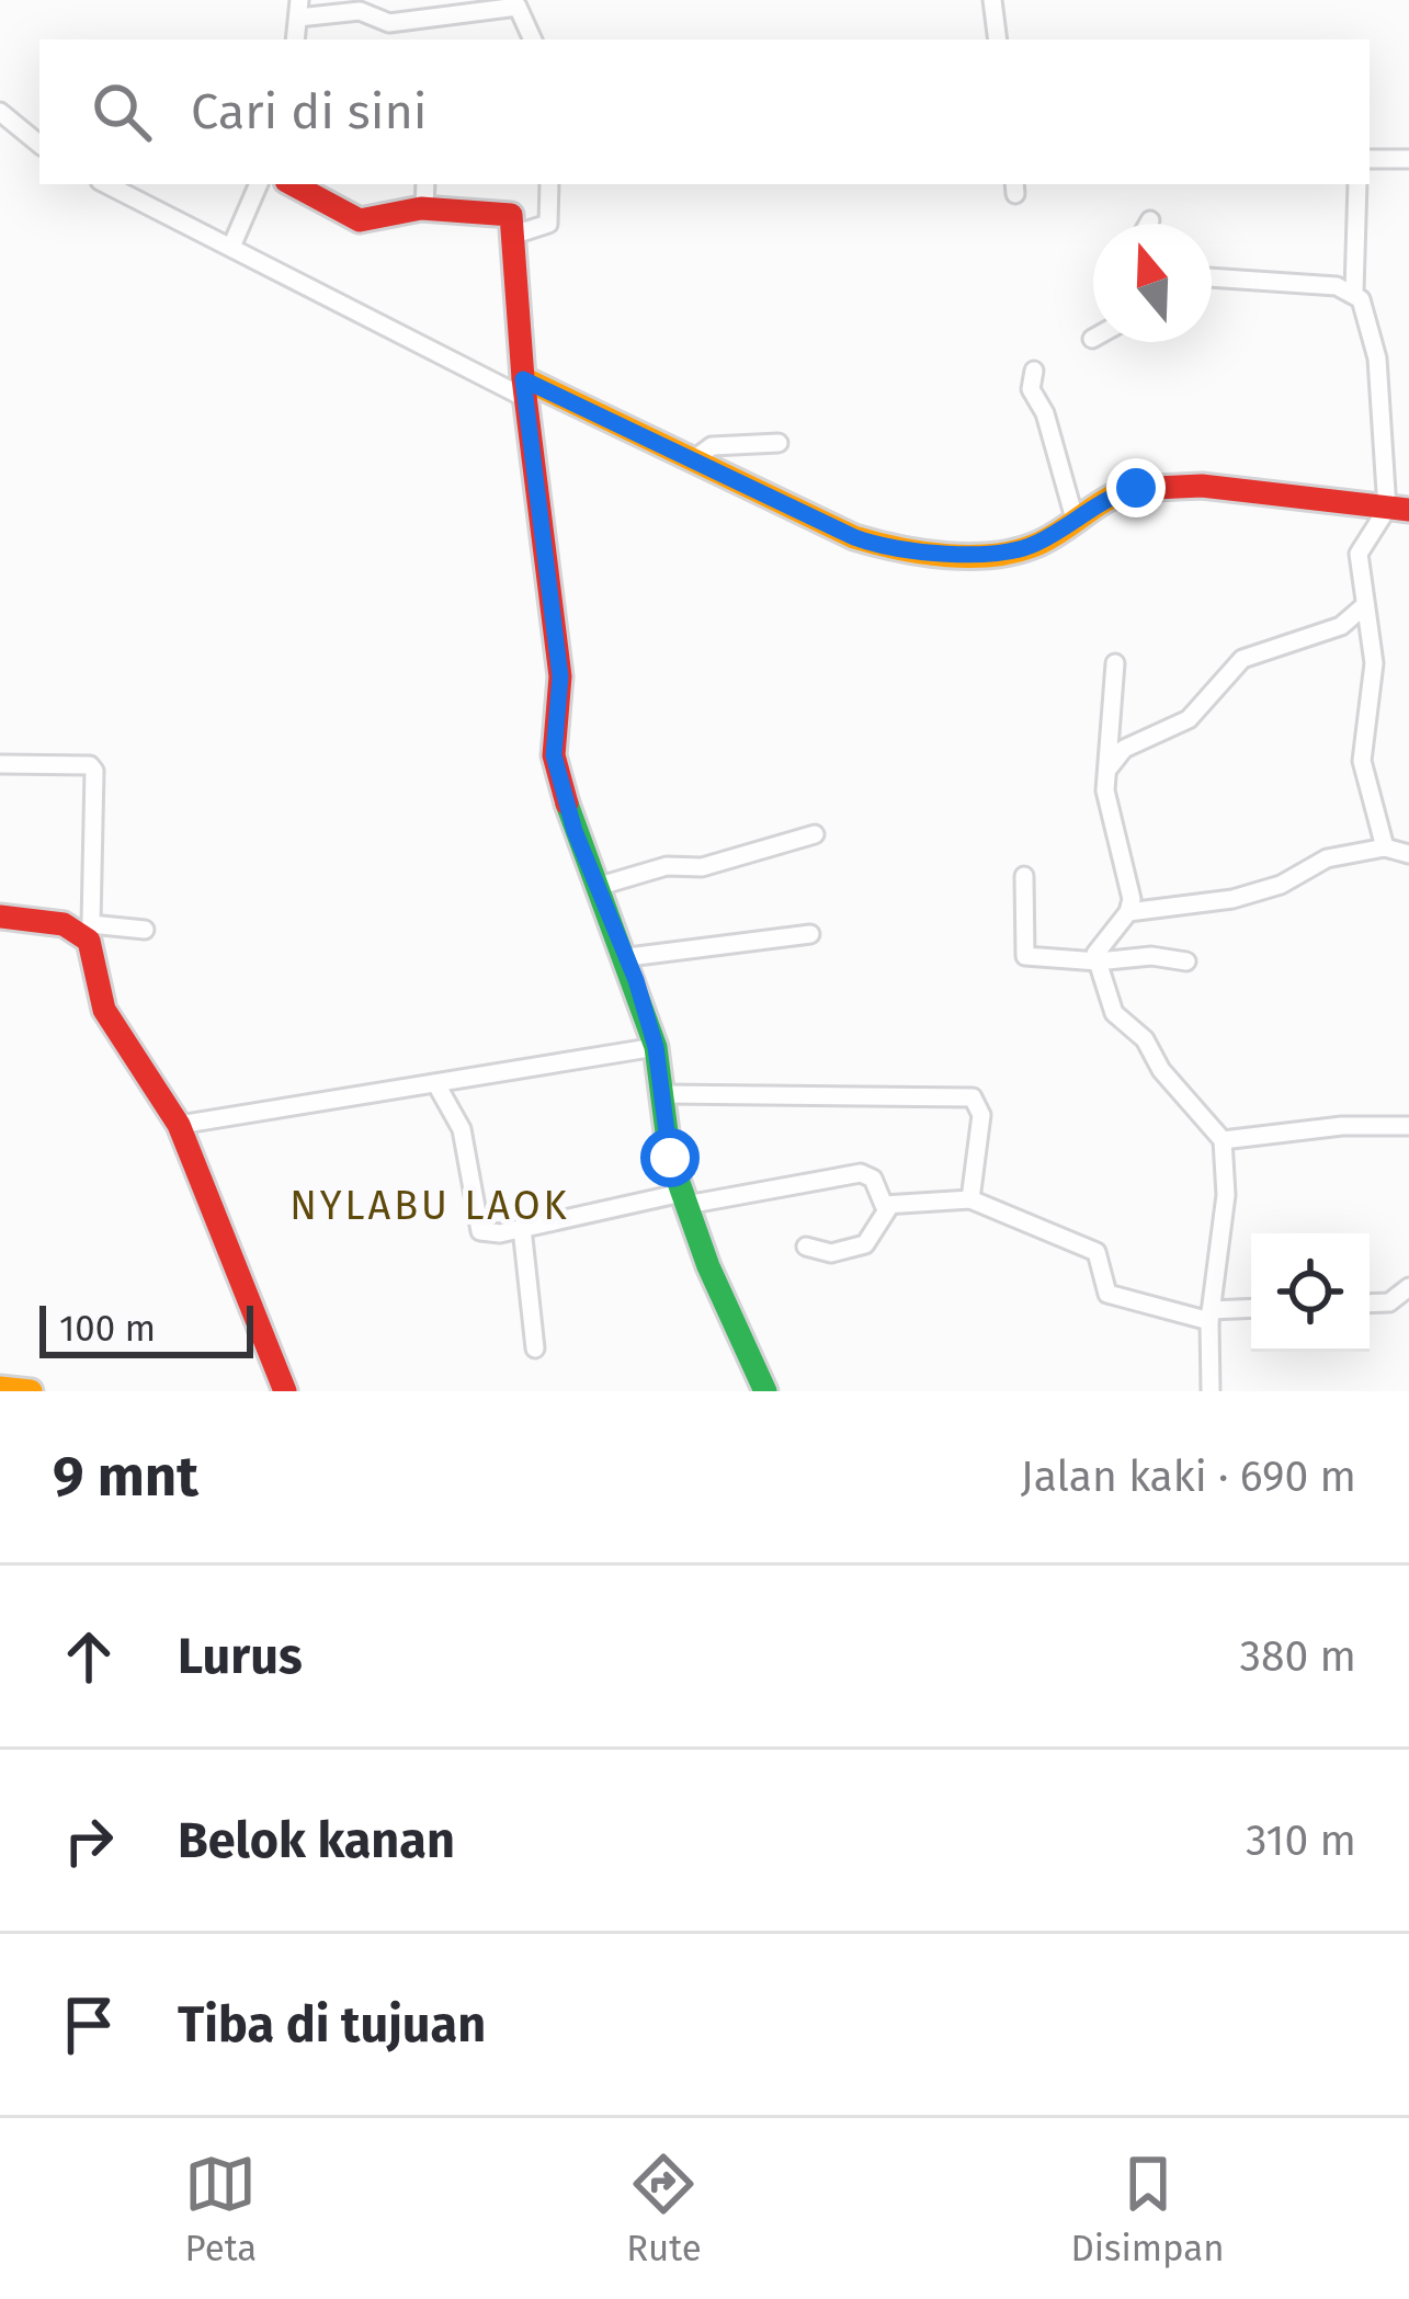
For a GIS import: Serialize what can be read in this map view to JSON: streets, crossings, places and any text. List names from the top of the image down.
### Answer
{
  "districts": ["NYLABU LAOK"],
  "scale_bar": "100 m",
  "north": "top",
  "page": {
    "search": "Cari di sini",
    "scale": "100 m",
    "heading": ["9 mnt", "Jalan kaki · 690 m"],
    "list": [
      ["Lurus", "380 m"],
      ["Belok kanan", "310 m"],
      "Tiba di tujuan"
    ],
    "nav": ["Peta", "Rute", "Disimpan"]
  }
}
